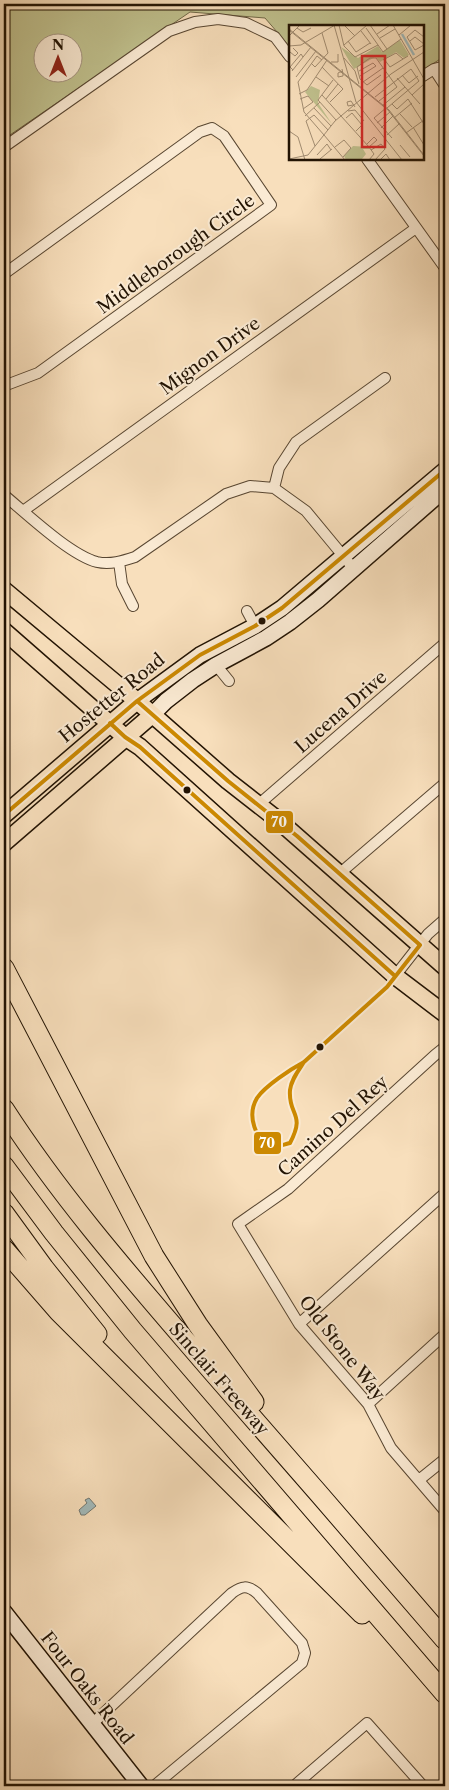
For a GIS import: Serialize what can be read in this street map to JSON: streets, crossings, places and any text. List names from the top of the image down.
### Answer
{
  "streets": {
    "highway": ["Sinclair Freeway"],
    "main road": ["Hostetter Road", "Four Oaks Road"],
    "street": [
      "Middleborough Circle",
      "Mignon Drive",
      "Lucena Drive",
      "Camino Del Rey",
      "Old Stone Way"
    ]
  },
  "crossings": [
    ["Camino Del Rey", "Old Stone Way"]
  ],
  "lines": ["transit line 70"],
  "north": "top"
}
